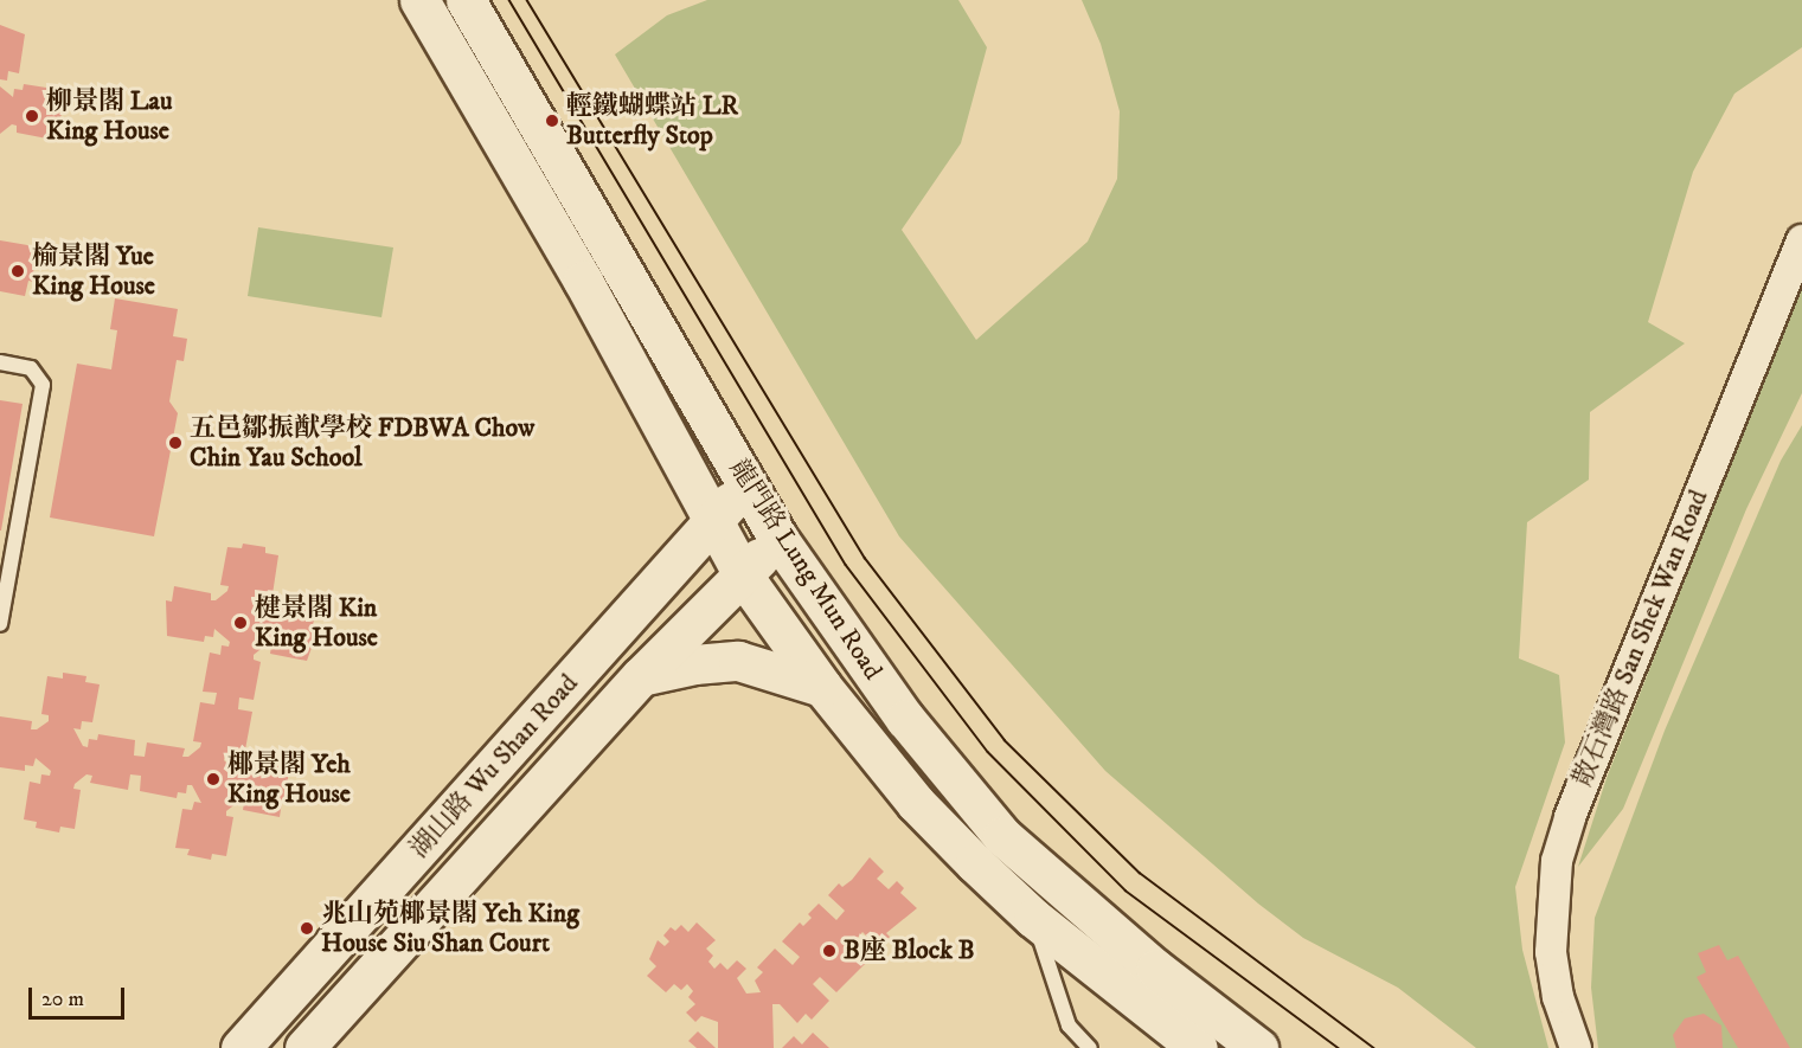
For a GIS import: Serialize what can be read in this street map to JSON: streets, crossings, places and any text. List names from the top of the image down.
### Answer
{
  "streets": {
    "main road": ["龍門路 Lung Mun Road", "湖山路 Wu Shan Road"],
    "street": ["散石灣路 San Shek Wan Road"]
  },
  "crossings": [
    ["龍門路 Lung Mun Road", "湖山路 Wu Shan Road"]
  ],
  "places": [
    "柳景閣 Lau King House",
    "輕鐵蝴蝶站 LR Butterfly Stop",
    "榆景閣 Yue King House",
    "五邑鄒振猷學校 FDBWA Chow Chin Yau School",
    "楗景閣 Kin King House",
    "椰景閣 Yeh King House",
    "兆山苑椰景閣 Yeh King House Siu Shan Court",
    "B座 Block B"
  ],
  "scale_bar": "20 m"
}
